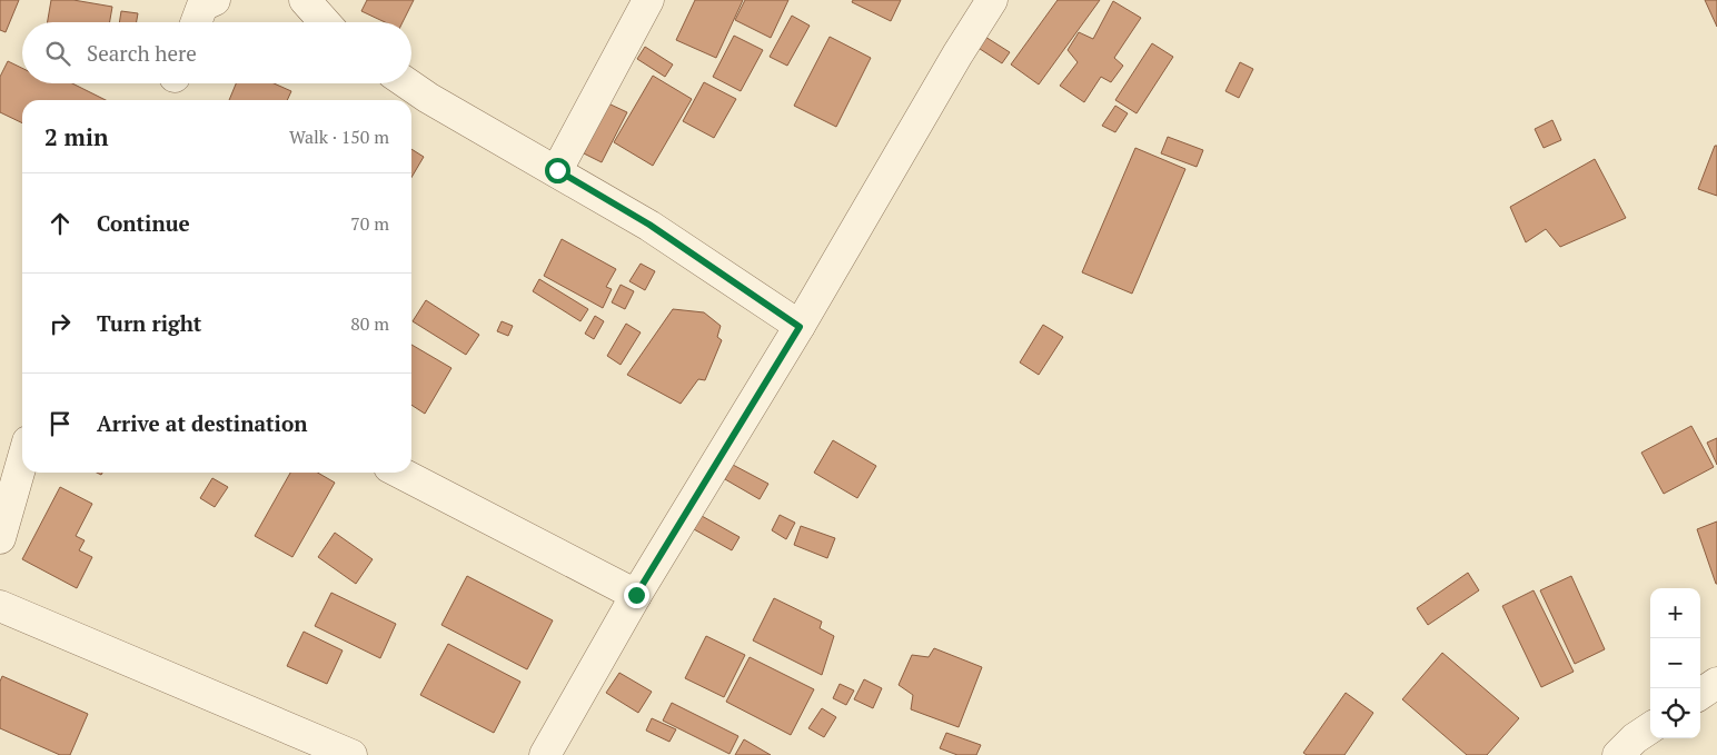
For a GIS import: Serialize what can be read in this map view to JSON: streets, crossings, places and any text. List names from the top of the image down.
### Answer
{
  "page": {
    "search": "Search here",
    "heading": ["2 min", "Walk · 150 m"],
    "list": [
      ["Continue", "70 m"],
      ["Turn right", "80 m"],
      "Arrive at destination"
    ],
    "map_buttons": ["+", "−"]
  }
}
